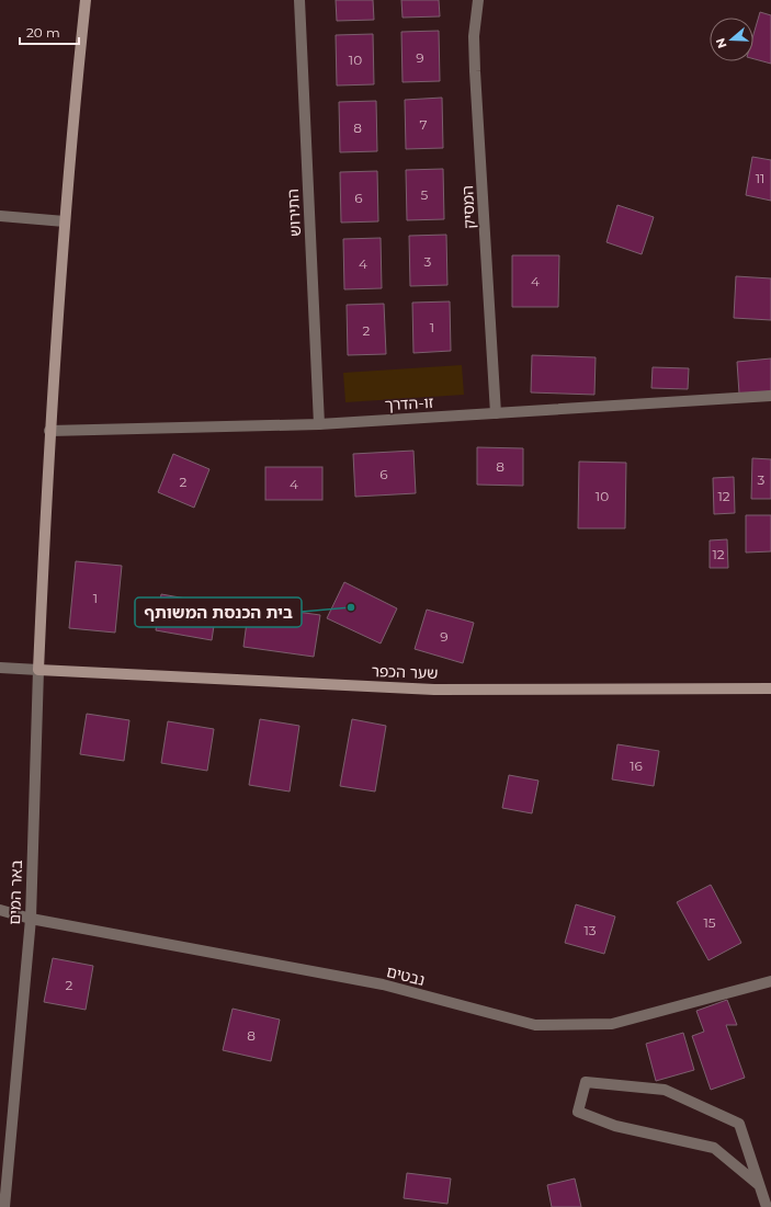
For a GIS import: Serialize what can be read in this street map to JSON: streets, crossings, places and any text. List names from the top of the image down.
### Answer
{
  "streets": {
    "main road": ["שער הכפר"],
    "street": [
      "המסיק",
      "התירוש",
      "זו-הדרך",
      "באר המים",
      "נבטים"
    ]
  },
  "crossings": [
    ["המסיק", "זו-הדרך"],
    ["התירוש", "זו-הדרך"],
    ["שער הכפר", "באר המים"],
    ["באר המים", "נבטים"]
  ],
  "places": ["בית הכנסת המשותף"],
  "house_numbers": [
    "9",
    "10",
    "7",
    "8",
    "11",
    "5",
    "6",
    "3",
    "4",
    "4",
    "1",
    "2",
    "8",
    "6",
    "3",
    "2",
    "4",
    "10",
    "12",
    "12",
    "1",
    "9",
    "16",
    "15",
    "13",
    "2",
    "8"
  ],
  "scale_bar": "20 m",
  "north": "left"
}
